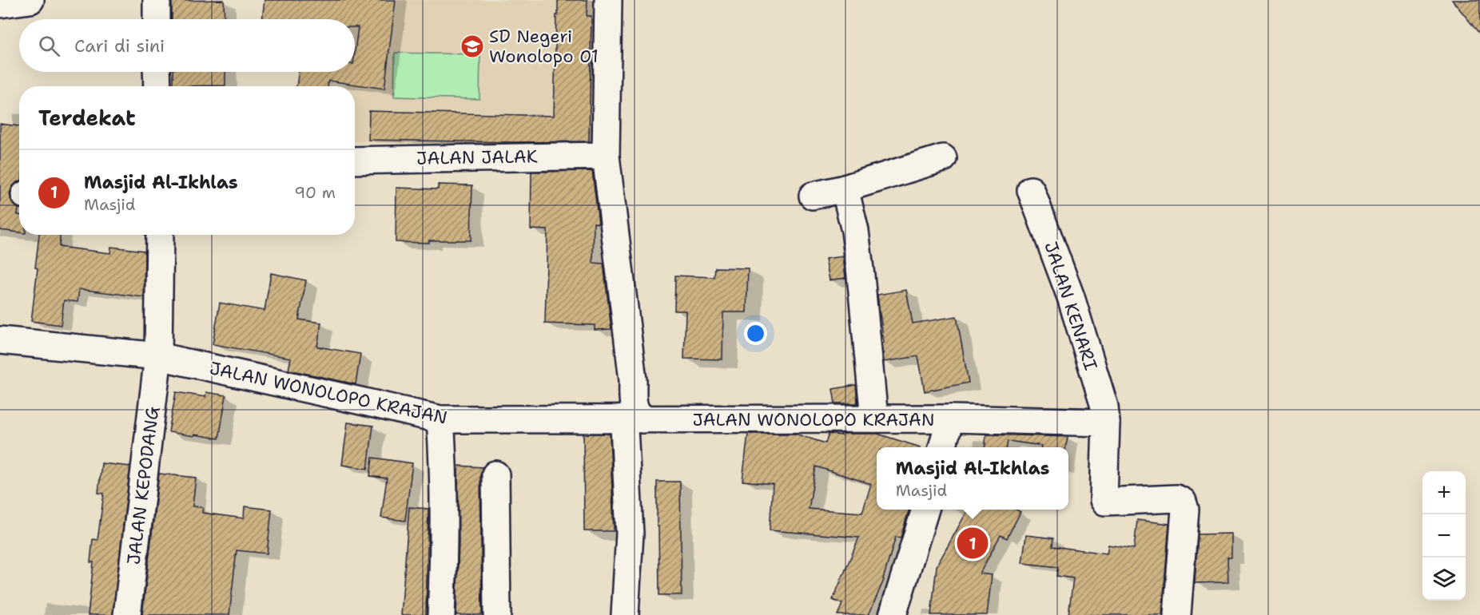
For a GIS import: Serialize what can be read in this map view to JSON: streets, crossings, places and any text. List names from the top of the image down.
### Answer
{
  "streets": {
    "street": [
      "JALAN JALAK",
      "JALAN KENARI",
      "JALAN WONOLOPO KRAJAN",
      "JALAN KEPODANG"
    ]
  },
  "crossings": [
    ["JALAN WONOLOPO KRAJAN", "JALAN KEPODANG"]
  ],
  "places": {
    "school or university": ["SD Negeri Wonolopo 01"]
  },
  "page": {
    "search": "Cari di sini",
    "heading": "Terdekat",
    "list": [
      {
        "mark": "1",
        "name": "Masjid Al-Ikhlas",
        "note": "Masjid",
        "value": "90 m"
      }
    ],
    "popup": ["Masjid Al-Ikhlas", "Masjid"],
    "map_buttons": ["+", "−"],
    "pins": "1"
  }
}
